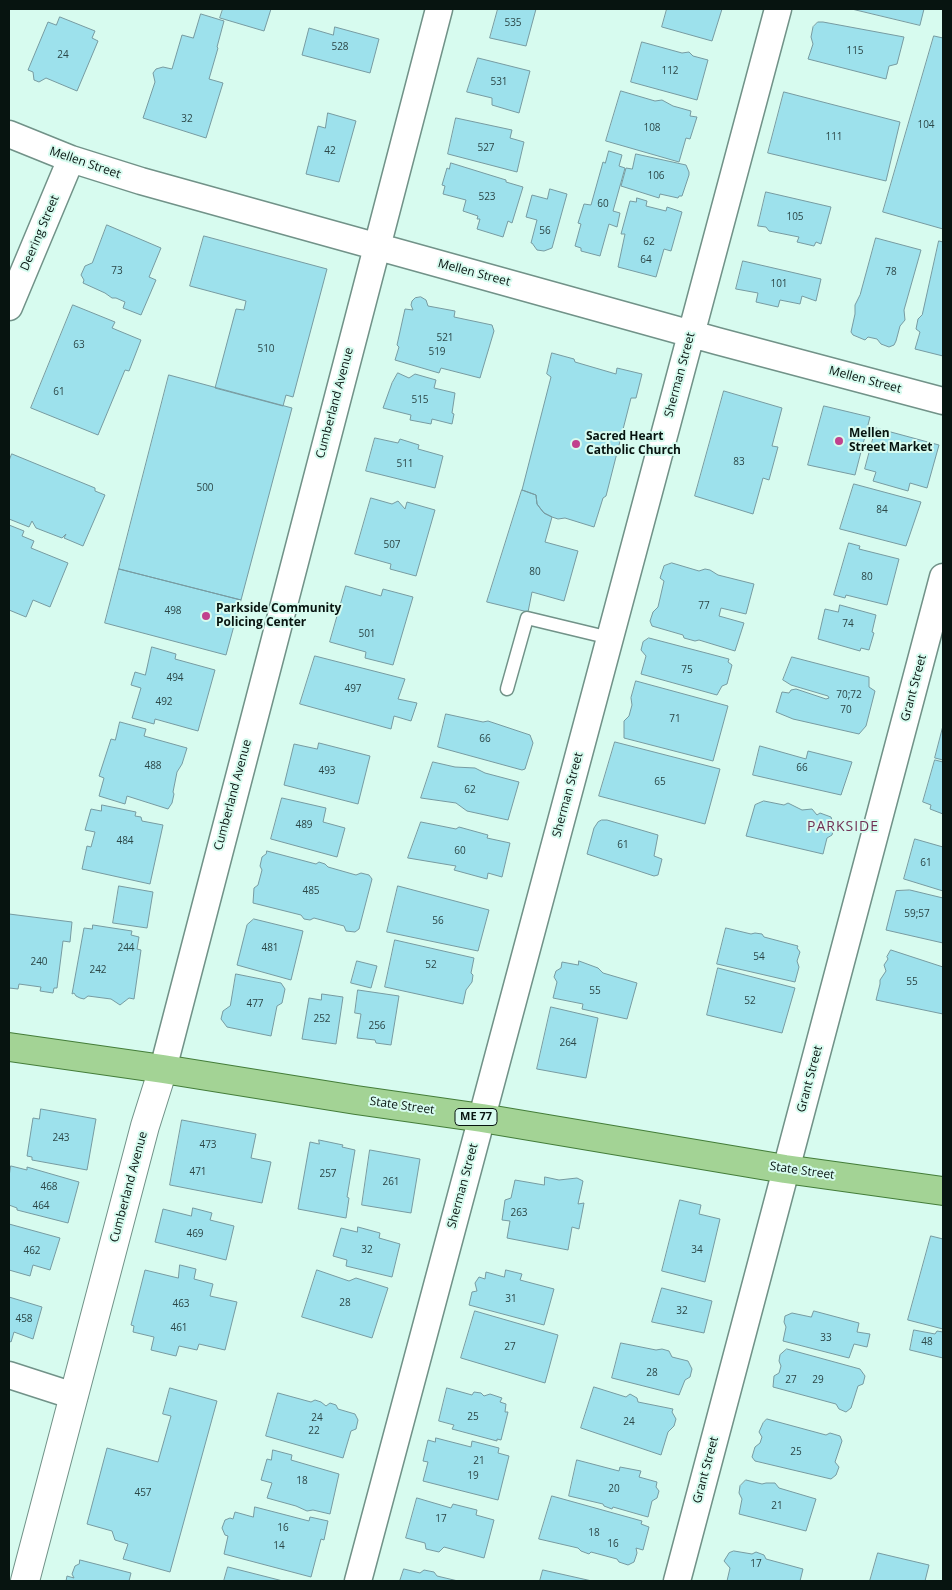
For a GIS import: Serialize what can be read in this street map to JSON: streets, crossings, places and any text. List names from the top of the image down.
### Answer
{
  "streets": {
    "main road": ["Cumberland Avenue", "State Street", "ME 77"],
    "street": [
      "Mellen Street",
      "Deering Street",
      "Sherman Street",
      "Grant Street"
    ]
  },
  "crossings": [
    ["Mellen Street", "Deering Street"],
    ["Mellen Street", "Sherman Street"],
    ["Mellen Street", "Cumberland Avenue"],
    ["Sherman Street", "State Street"],
    ["Cumberland Avenue", "State Street"],
    ["Grant Street", "State Street"]
  ],
  "districts": ["PARKSIDE"],
  "places": ["Mellen Street Market", "Sacred Heart Catholic Church", "Parkside Community Policing Center"],
  "house_numbers": [
    "535",
    "528",
    "115",
    "24",
    "112",
    "531",
    "32",
    "104",
    "108",
    "111",
    "527",
    "42",
    "106",
    "523",
    "60",
    "105",
    "56",
    "62",
    "64",
    "73",
    "78",
    "101",
    "521",
    "63",
    "510",
    "519",
    "61",
    "515",
    "83",
    "511",
    "500",
    "84",
    "507",
    "80",
    "80",
    "77",
    "498",
    "74",
    "501",
    "75",
    "494",
    "497",
    "70;72",
    "492",
    "70",
    "71",
    "66",
    "488",
    "66",
    "493",
    "65",
    "62",
    "489",
    "484",
    "61",
    "60",
    "61",
    "485",
    "59;57",
    "56",
    "244",
    "481",
    "54",
    "240",
    "52",
    "242",
    "55",
    "55",
    "52",
    "477",
    "252",
    "256",
    "264",
    "243",
    "473",
    "471",
    "257",
    "261",
    "468",
    "464",
    "263",
    "469",
    "32",
    "34",
    "462",
    "31",
    "28",
    "463",
    "32",
    "458",
    "461",
    "33",
    "48",
    "27",
    "28",
    "27",
    "29",
    "25",
    "24",
    "24",
    "22",
    "25",
    "21",
    "19",
    "18",
    "20",
    "457",
    "21",
    "17",
    "16",
    "18",
    "16",
    "14",
    "17"
  ]
}
